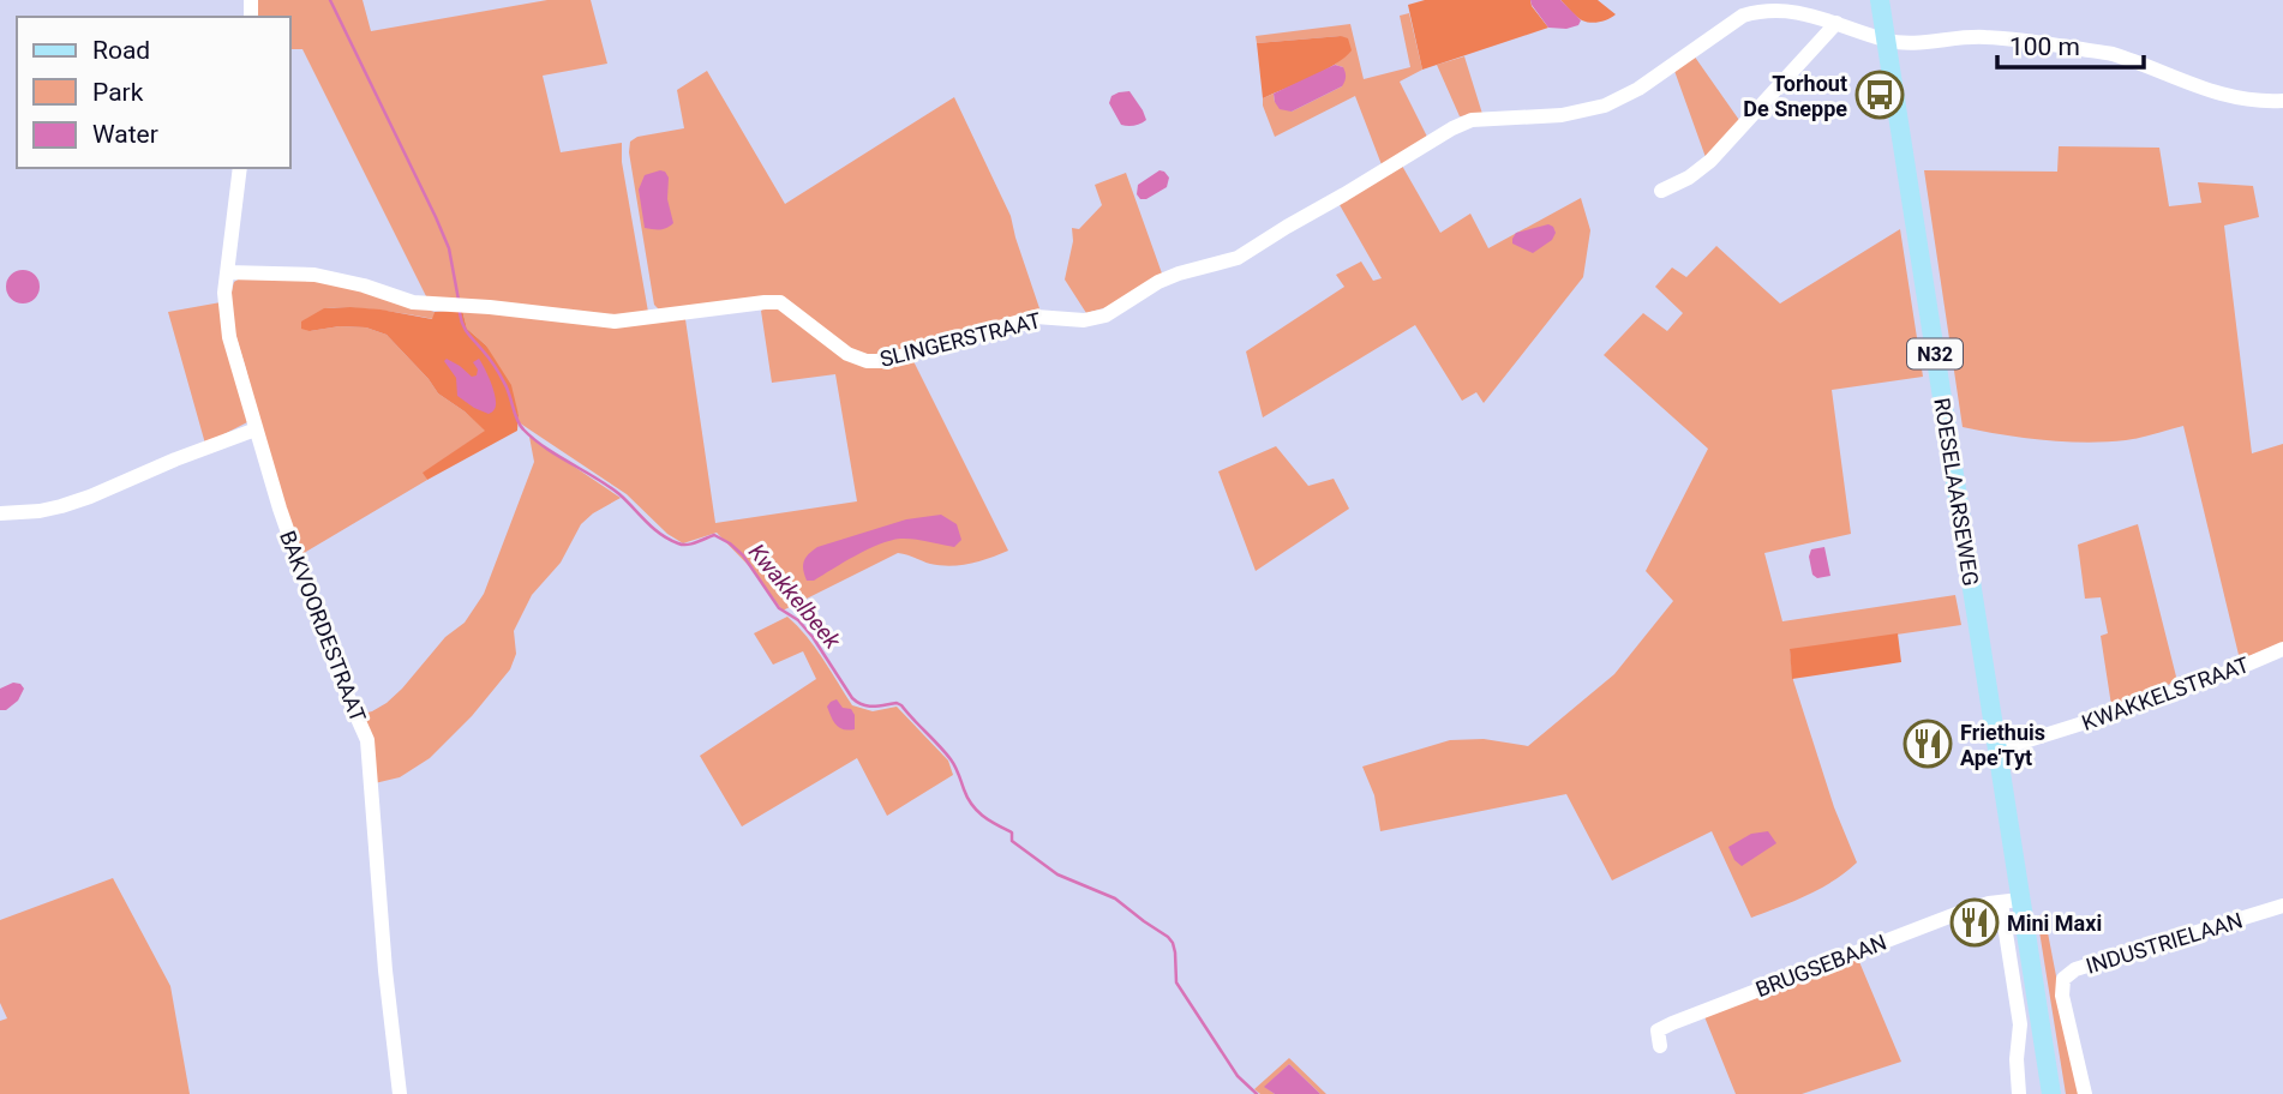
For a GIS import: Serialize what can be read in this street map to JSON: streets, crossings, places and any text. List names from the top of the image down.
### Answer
{
  "streets": {
    "main road": ["N32", "ROESELAARSEWEG"],
    "street": [
      "SLINGERSTRAAT",
      "BAKVOORDESTRAAT",
      "KWAKKELSTRAAT",
      "INDUSTRIELAAN",
      "BRUGSEBAAN"
    ]
  },
  "crossings": [
    ["SLINGERSTRAAT", "ROESELAARSEWEG"],
    ["SLINGERSTRAAT", "BAKVOORDESTRAAT"],
    ["N32", "ROESELAARSEWEG"],
    ["N32", "BRUGSEBAAN"],
    ["ROESELAARSEWEG", "KWAKKELSTRAAT"],
    ["ROESELAARSEWEG", "BRUGSEBAAN"]
  ],
  "water": ["Kwakkelbeek"],
  "places": {
    "bus stop": ["Torhout De Sneppe"],
    "restaurant": ["Friethuis Ape'Tyt", "Mini Maxi"]
  },
  "legend": ["Road", "Park", "Water"],
  "scale_bar": "100 m"
}
